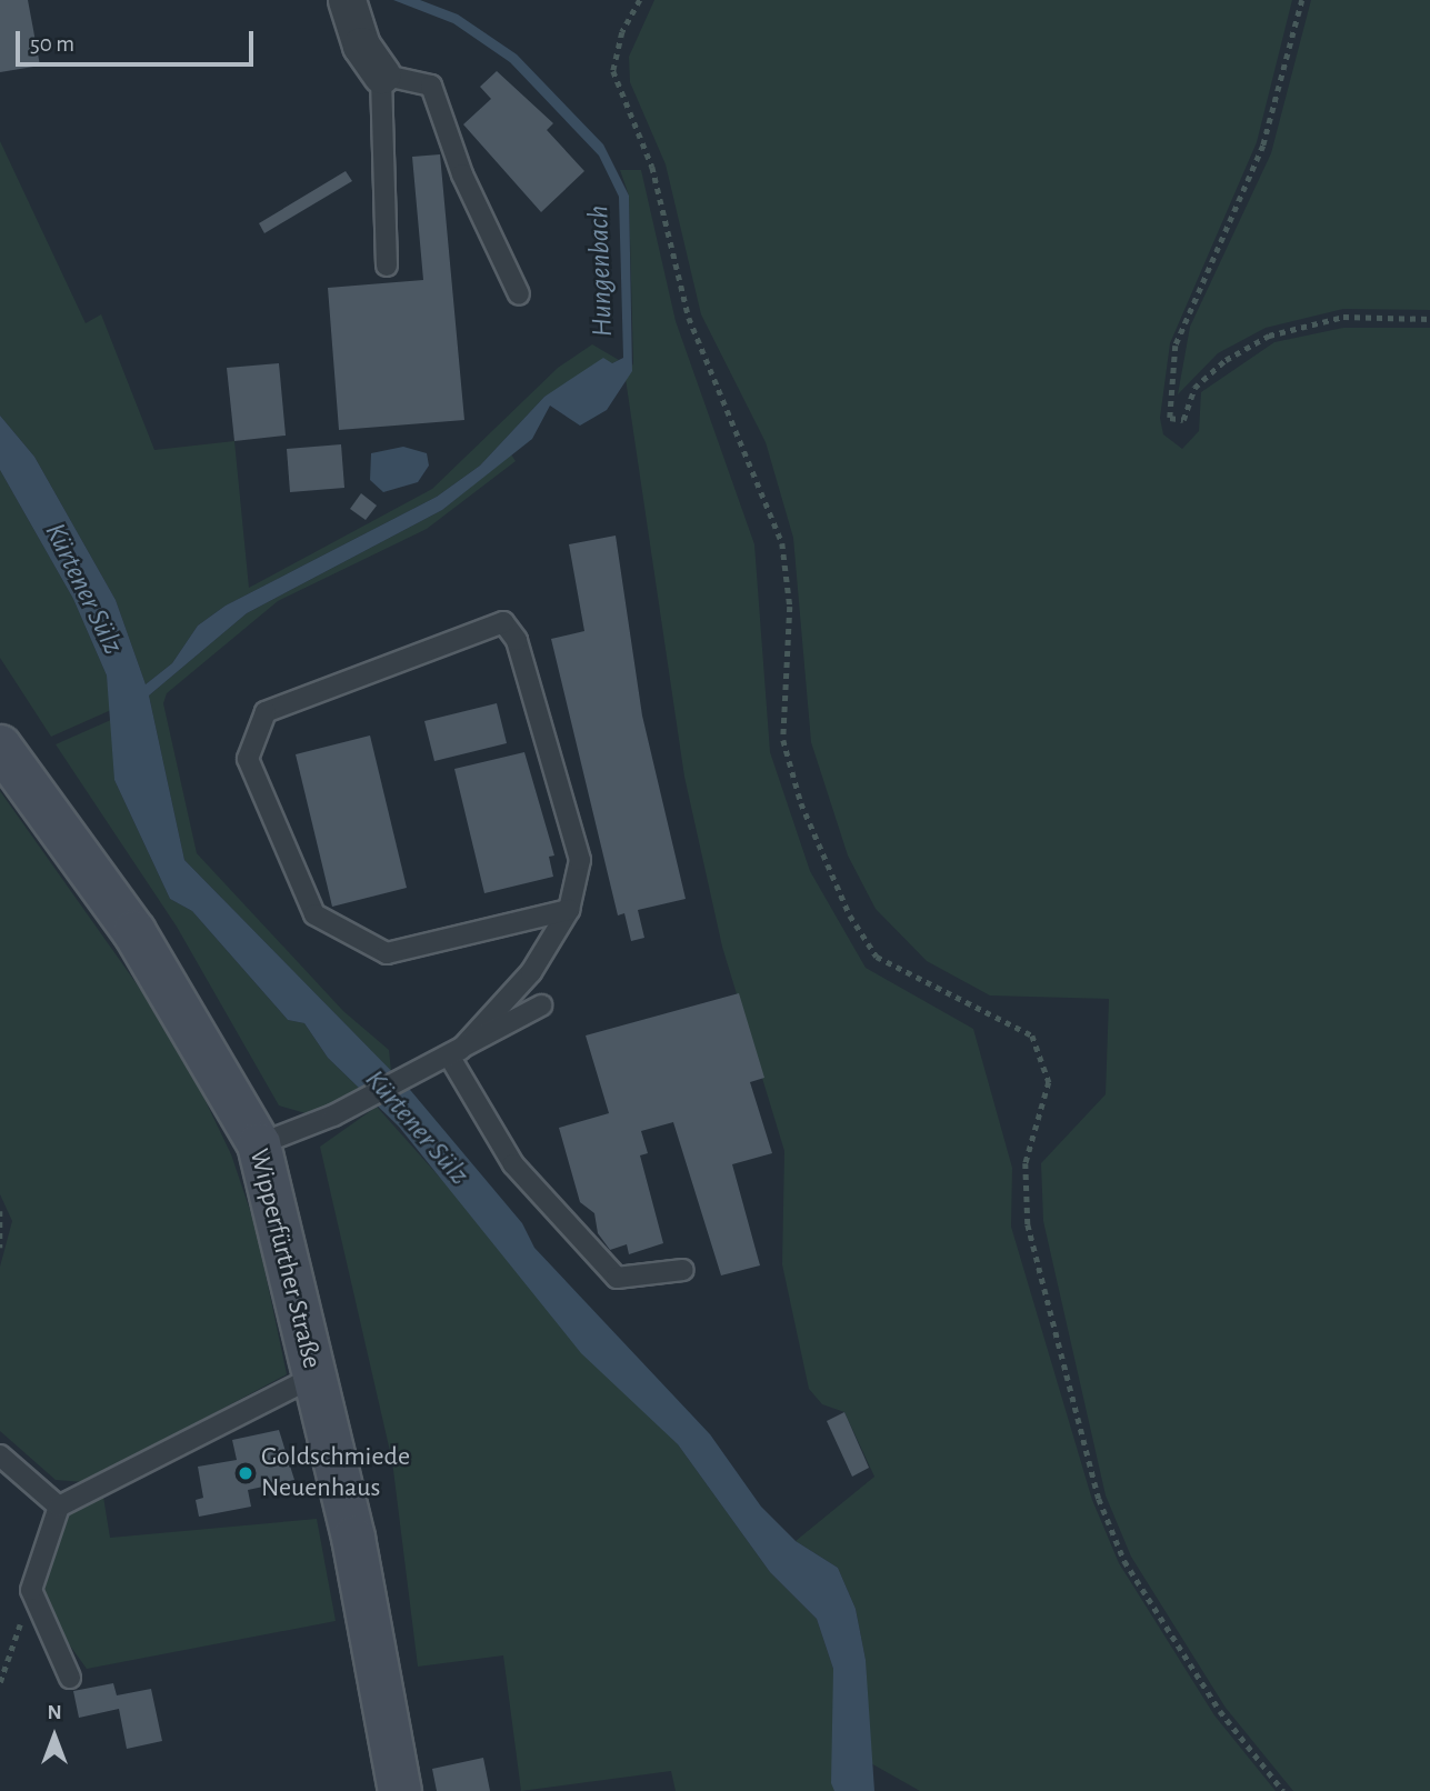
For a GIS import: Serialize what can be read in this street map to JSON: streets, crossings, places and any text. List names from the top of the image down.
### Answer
{
  "streets": {
    "main road": ["Wipperfürther Straße"]
  },
  "water": ["Hungenbach", "Kürtener Sülz"],
  "places": ["Goldschmiede Neuenhaus"],
  "scale_bar": "50 m",
  "north": "top"
}
